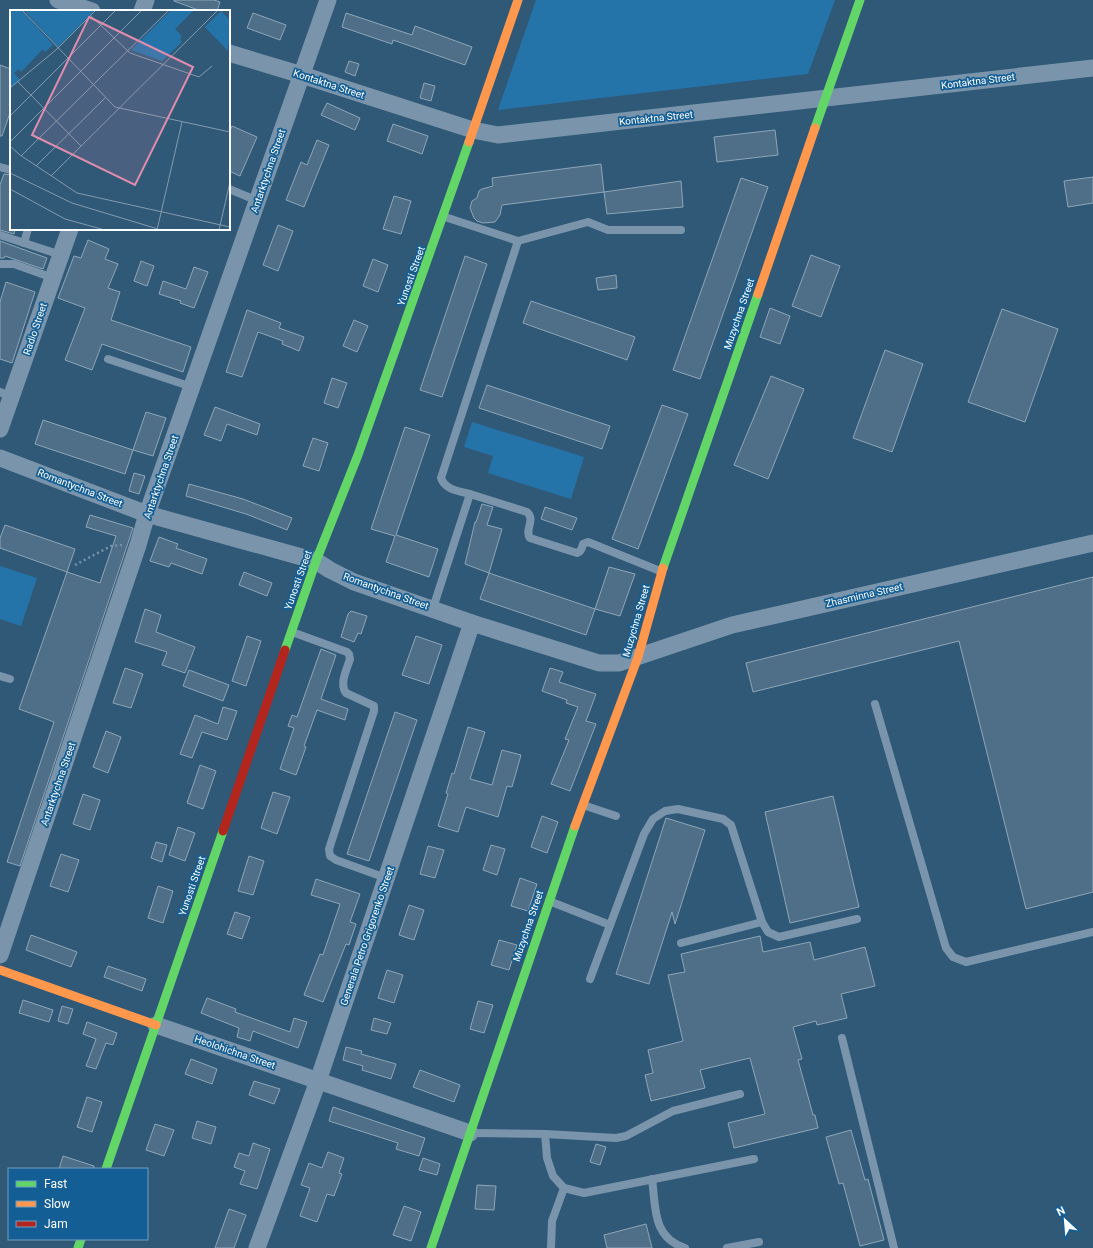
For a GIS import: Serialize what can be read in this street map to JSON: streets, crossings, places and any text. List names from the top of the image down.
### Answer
{
  "streets": {
    "street": [
      "Kontaktna Street",
      "Antarktychna Street",
      "Yunosti Street",
      "Muzychna Street",
      "Radio Street",
      "Romantychna Street",
      "Zhasminna Street",
      "Generala Petro Grigorenko Street",
      "Heolohichna Street"
    ]
  },
  "crossings": [
    ["Kontaktna Street", "Antarktychna Street"],
    ["Kontaktna Street", "Yunosti Street"],
    ["Kontaktna Street", "Muzychna Street"],
    ["Antarktychna Street", "Romantychna Street"],
    ["Yunosti Street", "Romantychna Street"],
    ["Yunosti Street", "Heolohichna Street"],
    ["Muzychna Street", "Romantychna Street"],
    ["Muzychna Street", "Zhasminna Street"],
    ["Muzychna Street", "Heolohichna Street"],
    ["Romantychna Street", "Zhasminna Street"],
    ["Romantychna Street", "Generala Petro Grigorenko Street"],
    ["Generala Petro Grigorenko Street", "Heolohichna Street"]
  ],
  "legend": ["Fast", "Slow", "Jam"],
  "north": "top left"
}
